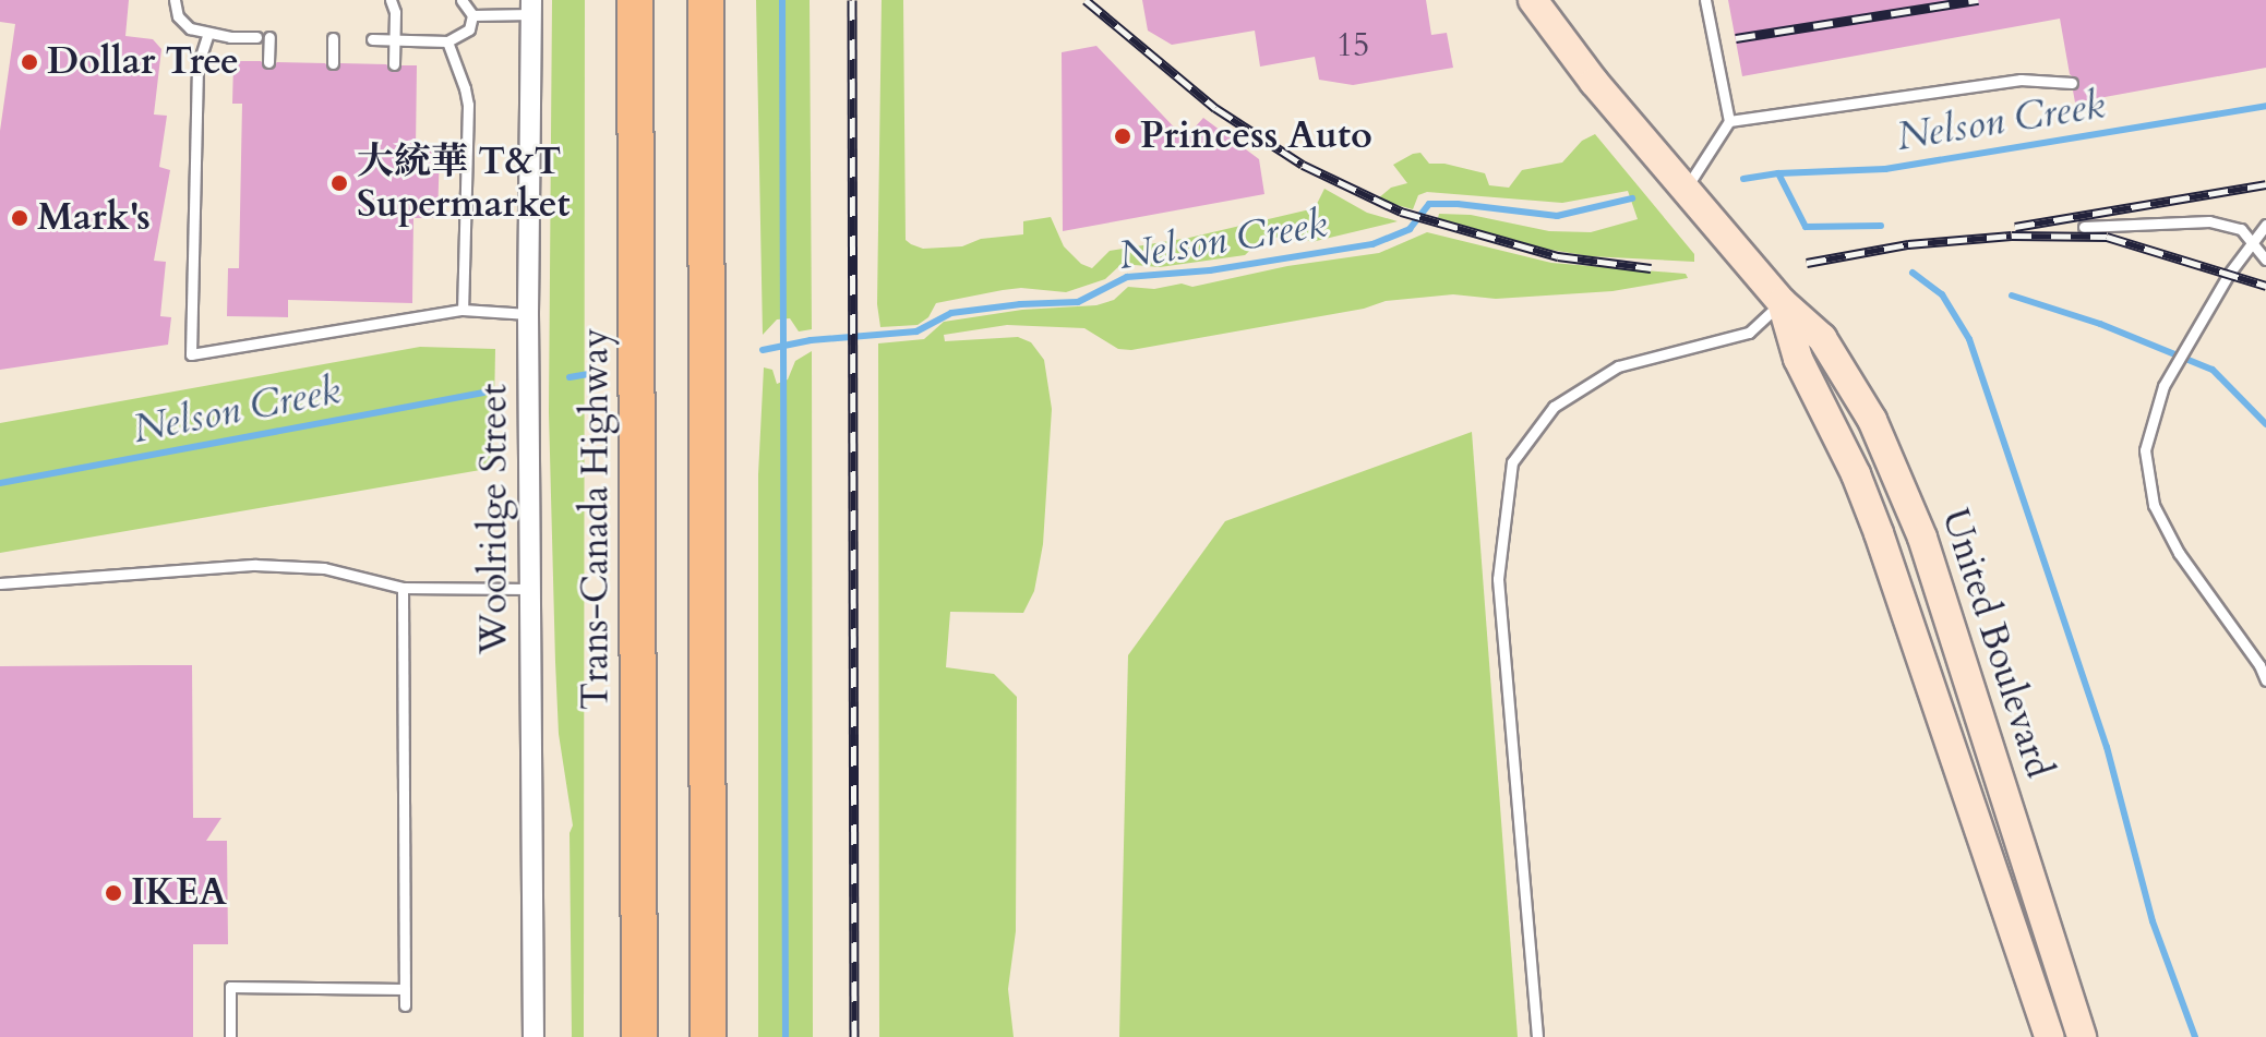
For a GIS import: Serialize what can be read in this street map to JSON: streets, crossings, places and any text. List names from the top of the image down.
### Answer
{
  "streets": {
    "highway": ["Trans-Canada Highway"],
    "street": ["Woolridge Street", "United Boulevard"]
  },
  "water": ["Nelson Creek"],
  "places": [
    "Dollar Tree",
    "Princess Auto",
    "大統華 T&T Supermarket",
    "Mark's",
    "IKEA"
  ],
  "house_numbers": ["15"]
}
